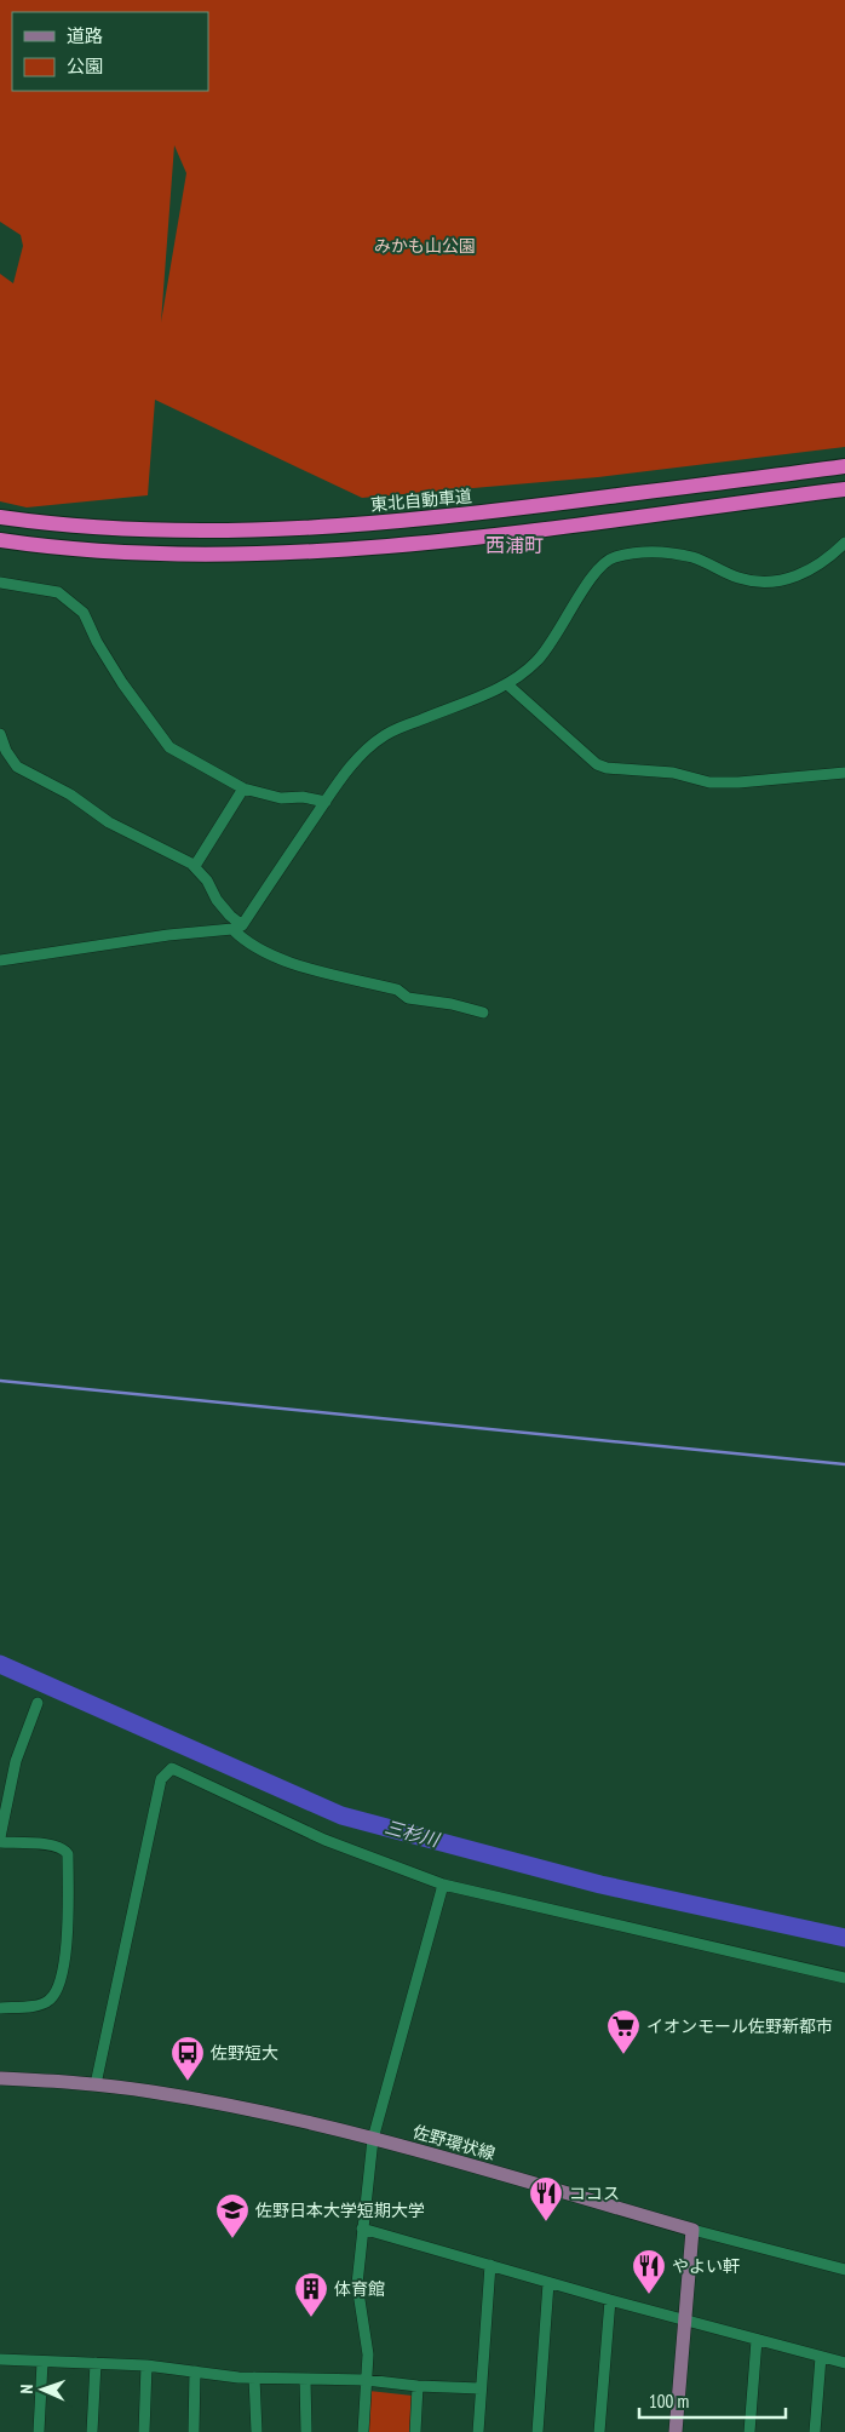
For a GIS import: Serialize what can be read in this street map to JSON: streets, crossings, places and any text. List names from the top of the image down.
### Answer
{
  "streets": {
    "highway": ["東北自動車道"],
    "main road": ["佐野環状線"]
  },
  "districts": ["西浦町"],
  "water": ["三杉川"],
  "parks": ["みかも山公園"],
  "places": {
    "supermarket": ["イオンモール佐野新都市"],
    "bus stop": ["佐野短大"],
    "restaurant": ["ココス", "やよい軒"],
    "school or university": ["佐野日本大学短期大学"],
    "building": ["体育館"]
  },
  "legend": ["道路", "公園"],
  "scale_bar": "100 m",
  "north": "left"
}
